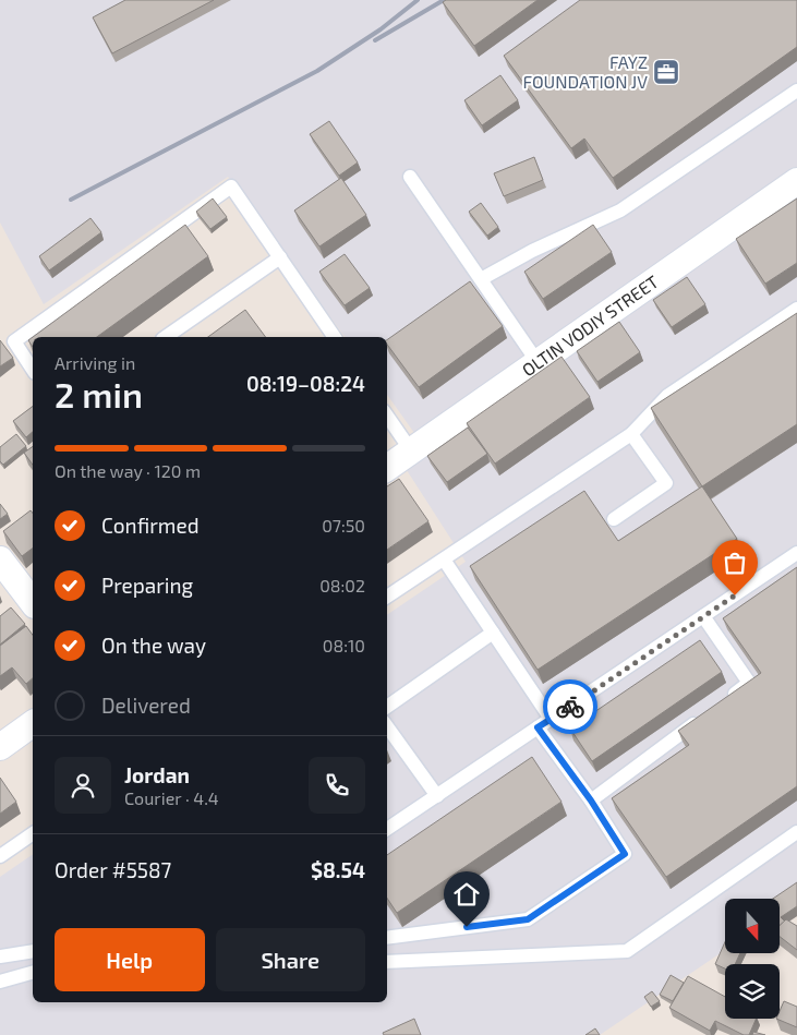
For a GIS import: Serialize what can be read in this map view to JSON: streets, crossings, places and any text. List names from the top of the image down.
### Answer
{
  "streets": {
    "street": ["OLTIN VODIY STREET"]
  },
  "places": {
    "office": ["FAYZ FOUNDATION JV"]
  },
  "north": "bottom",
  "page": {
    "heading": ["2 min", "Arriving in", "08:19–08:24"],
    "panel": [
      "Jordan",
      "Courier · 4.4",
      "Order #5587",
      "$8.54"
    ],
    "bar": "On the way · 120 m",
    "list": [
      ["Confirmed", "07:50"],
      ["Preparing", "08:02"],
      ["On the way", "08:10"],
      "Delivered"
    ],
    "buttons": ["Help", "Share"]
  }
}
